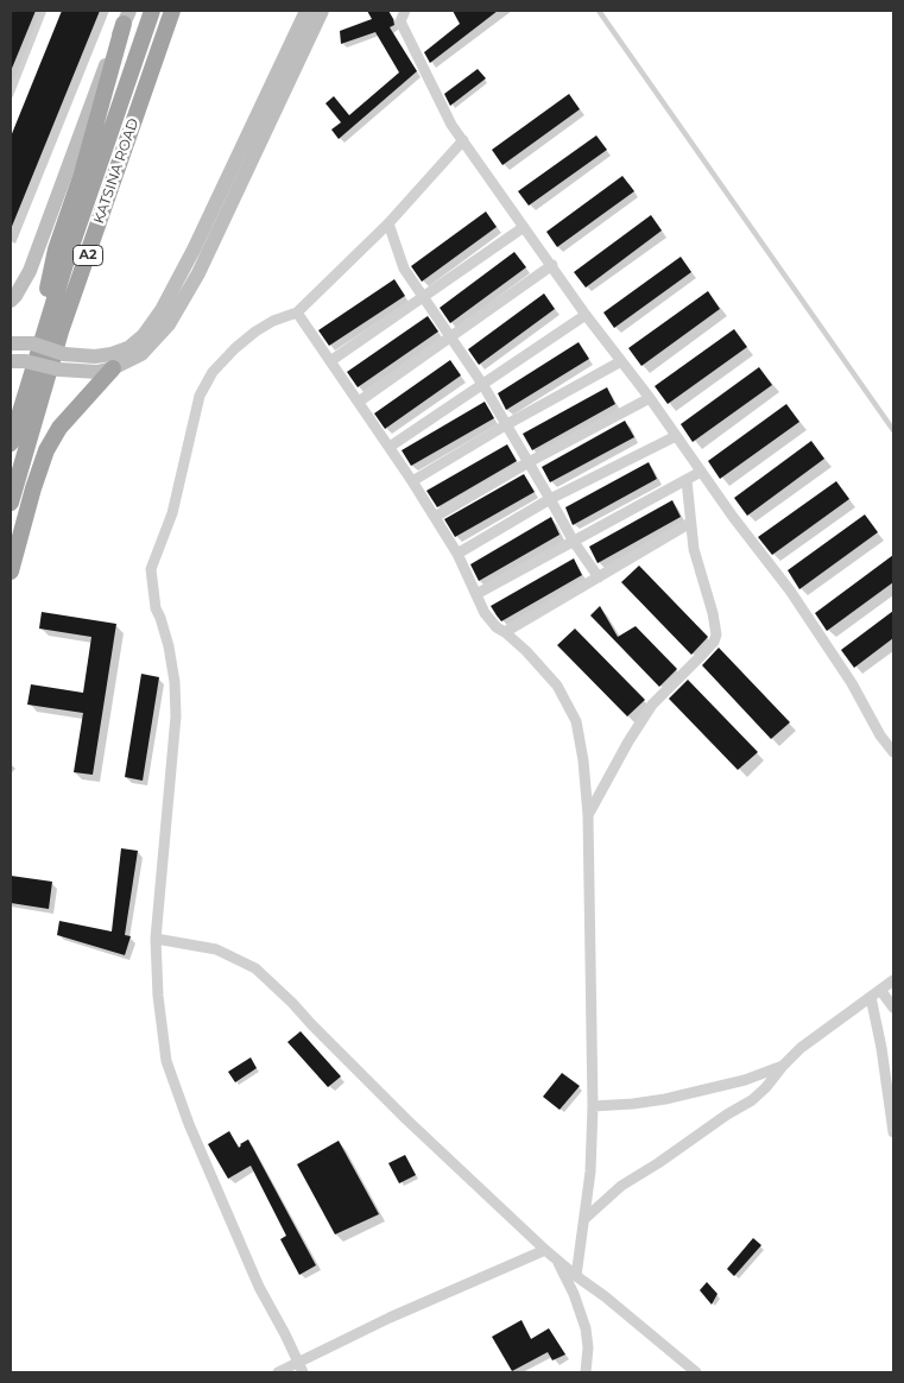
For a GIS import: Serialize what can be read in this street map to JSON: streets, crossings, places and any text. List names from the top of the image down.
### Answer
{
  "streets": {
    "highway": ["KATSINA ROAD", "A2"]
  }
}
